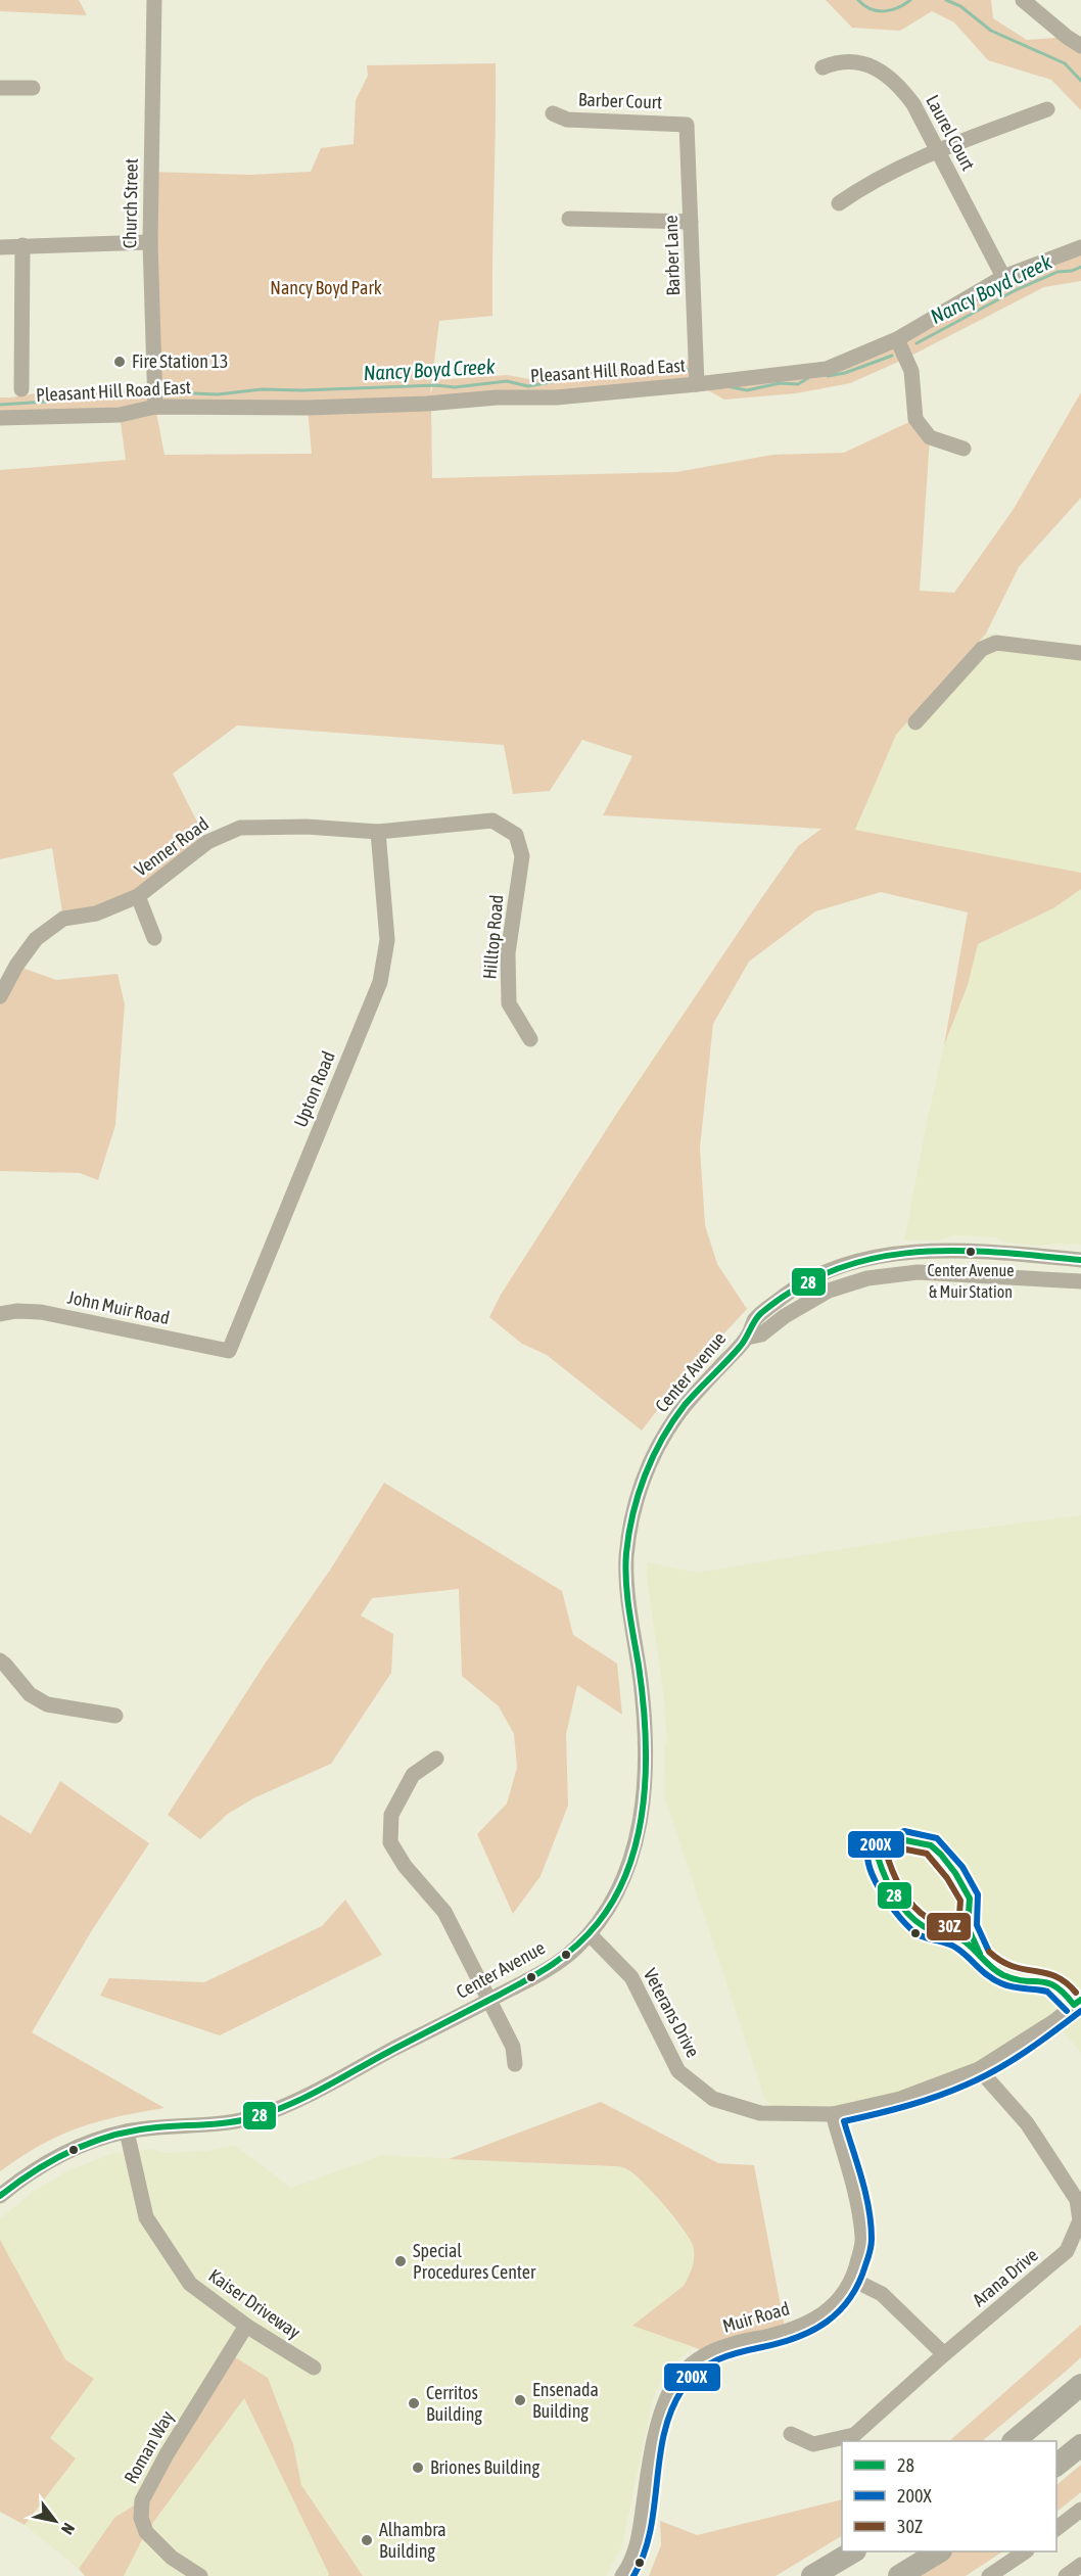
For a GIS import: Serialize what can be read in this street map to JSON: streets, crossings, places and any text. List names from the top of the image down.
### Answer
{
  "streets": {
    "street": [
      "Barber Court",
      "Laurel Court",
      "Church Street",
      "Barber Lane",
      "Pleasant Hill Road East",
      "Venner Road",
      "Hilltop Road",
      "Upton Road",
      "John Muir Road",
      "Center Avenue",
      "Veterans Drive",
      "Arana Drive",
      "Kaiser Driveway",
      "Muir Road",
      "Roman Way"
    ]
  },
  "crossings": [
    ["Barber Court", "Barber Lane"],
    ["Laurel Court", "Pleasant Hill Road East"],
    ["Church Street", "Pleasant Hill Road East"],
    ["Barber Lane", "Pleasant Hill Road East"],
    ["Venner Road", "Hilltop Road"],
    ["Venner Road", "Upton Road"],
    ["Upton Road", "John Muir Road"],
    ["Center Avenue", "Veterans Drive"],
    ["Center Avenue", "Kaiser Driveway"],
    ["Veterans Drive", "Muir Road"],
    ["Kaiser Driveway", "Roman Way"]
  ],
  "water": ["Nancy Boyd Creek"],
  "parks": ["Nancy Boyd Park"],
  "places": [
    "Fire Station 13",
    "Center Avenue & Muir Station",
    "Special Procedures Center",
    "Ensenada Building",
    "Cerritos Building",
    "Briones Building",
    "Alhambra Building"
  ],
  "lines": ["transit line 28", "transit line 200X", "transit line 30Z"],
  "legend": ["28", "200X", "30Z"],
  "north": "bottom right"
}
